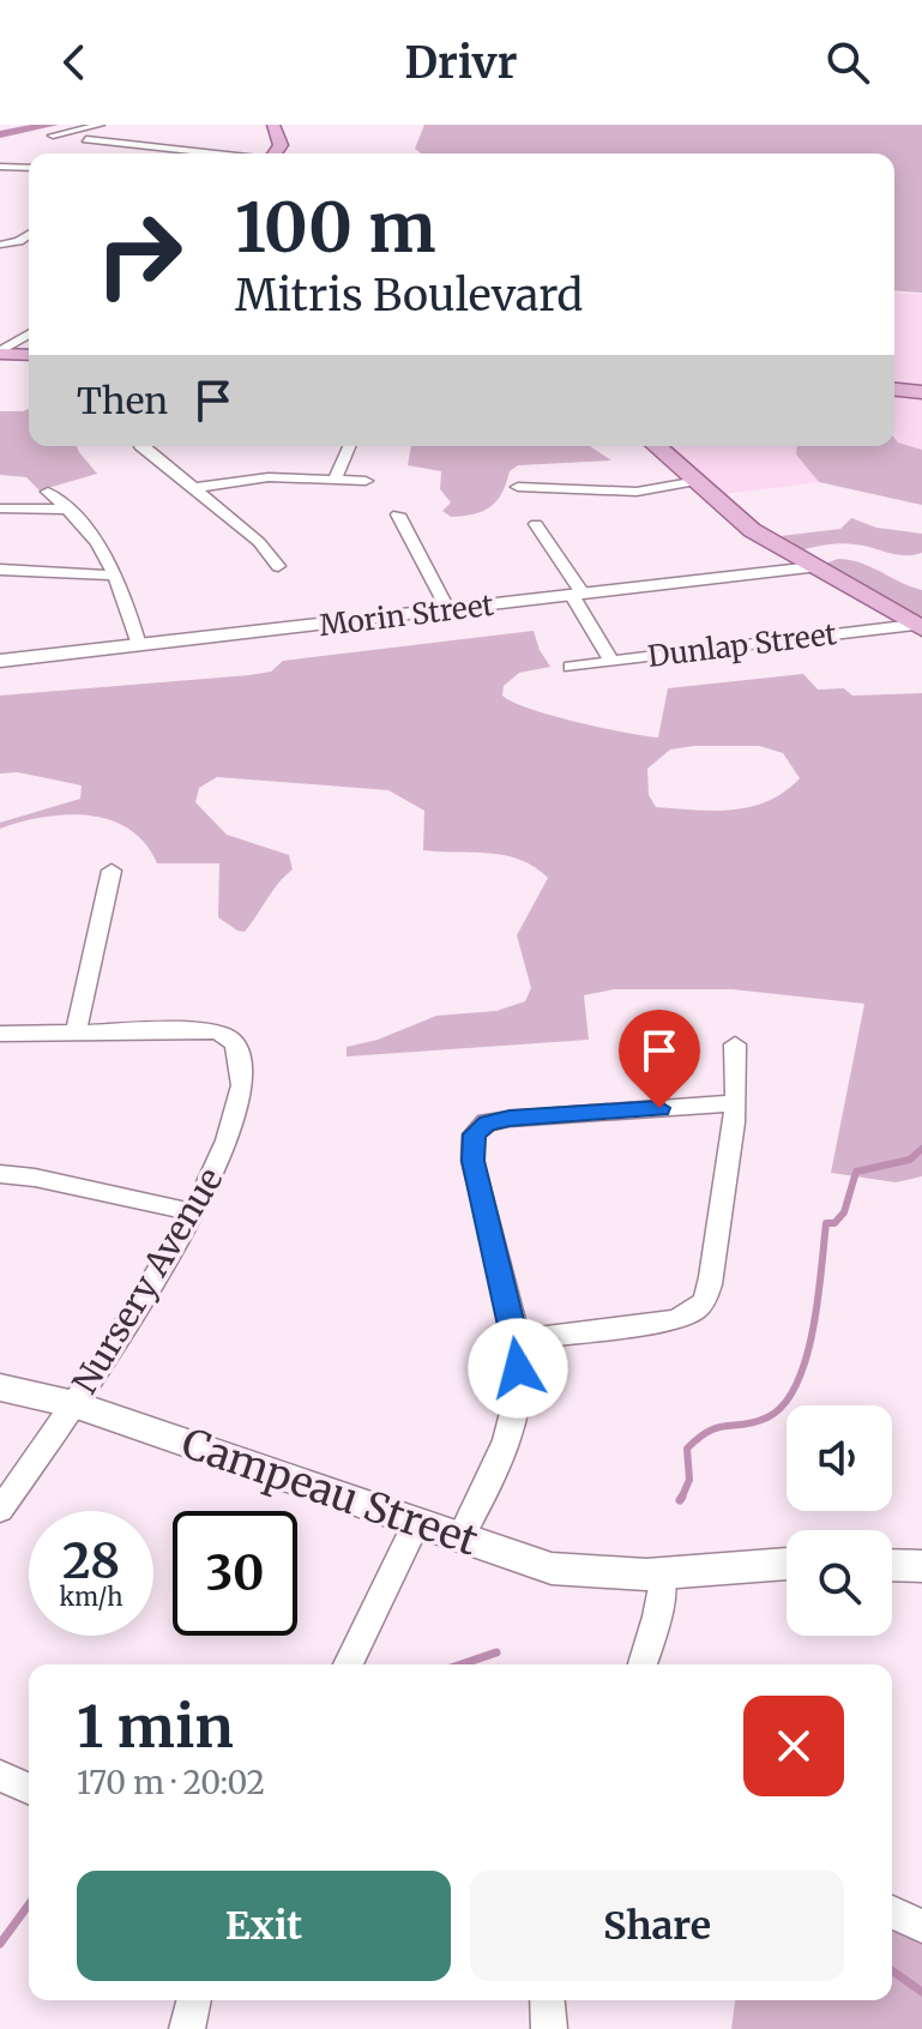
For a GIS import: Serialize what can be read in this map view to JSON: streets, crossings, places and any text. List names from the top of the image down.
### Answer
{
  "streets": {
    "street": [
      "Morin Street",
      "Dunlap Street",
      "Nursery Avenue",
      "Campeau Street"
    ]
  },
  "crossings": [
    ["Nursery Avenue", "Campeau Street"]
  ],
  "page": {
    "header": "Drivr",
    "turn": ["100 m", "Mitris Boulevard"],
    "then": "Then",
    "speed": "28 km/h",
    "limit": "30",
    "heading": ["1 min", "170 m · 20:02"],
    "buttons": ["Exit", "Share"]
  }
}
